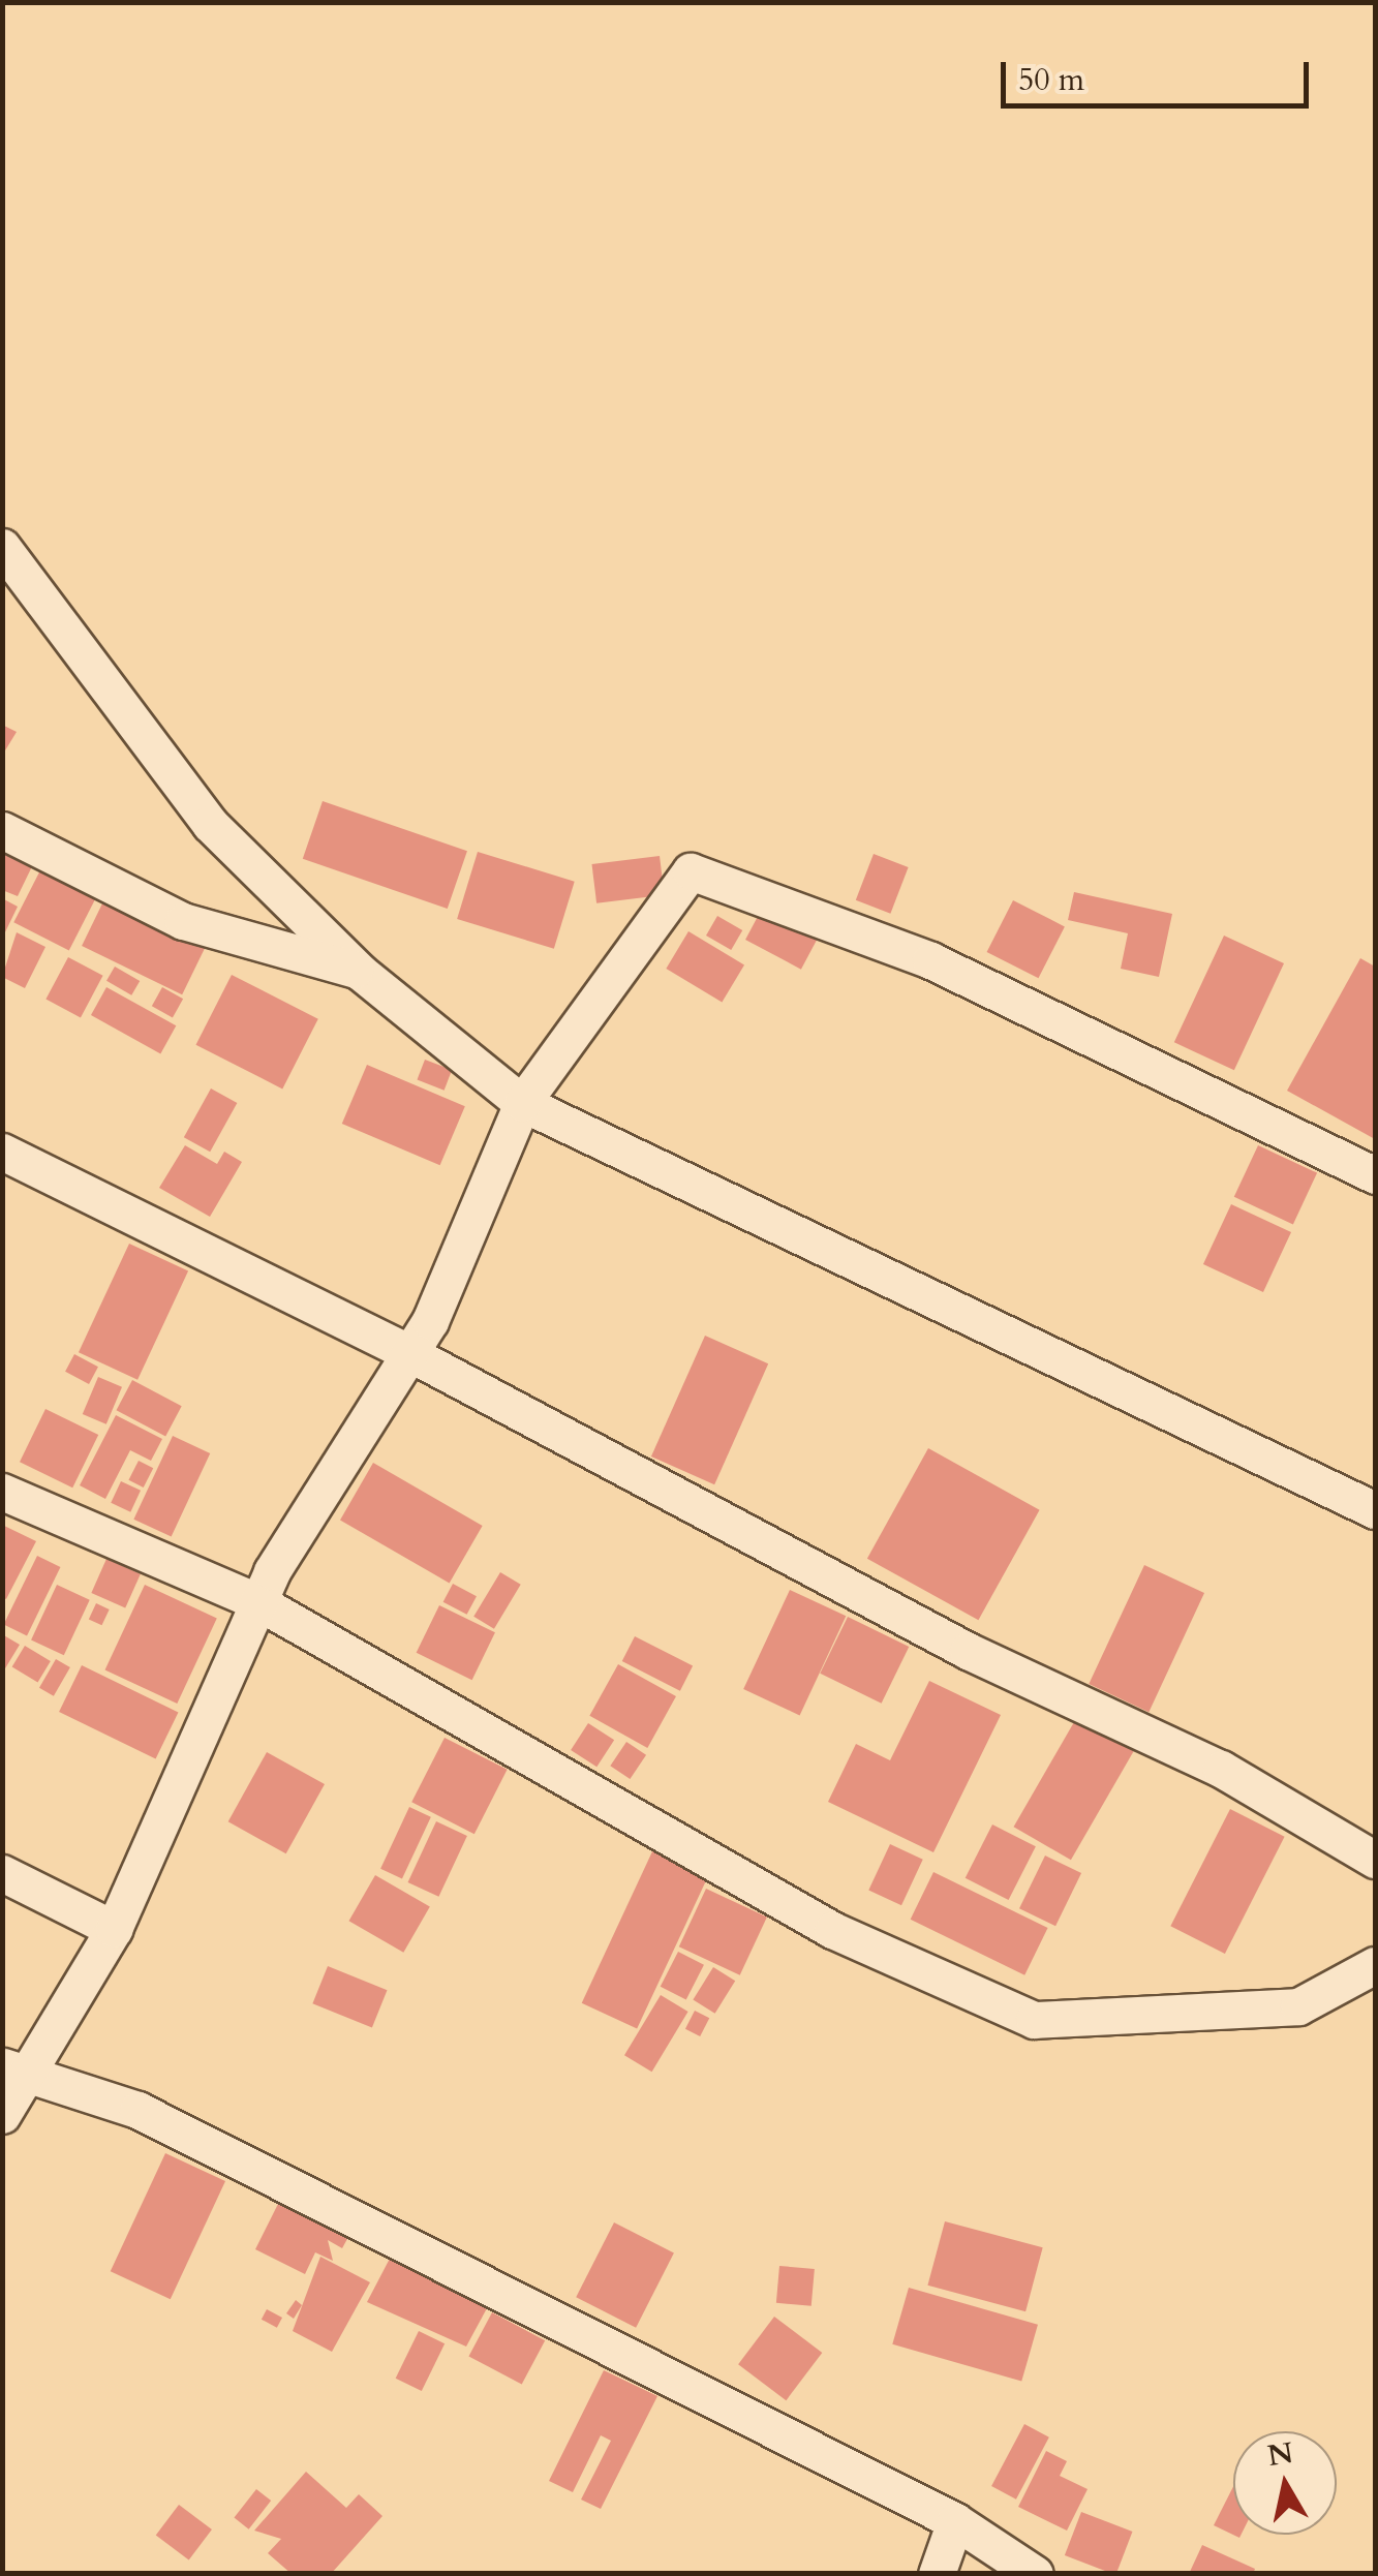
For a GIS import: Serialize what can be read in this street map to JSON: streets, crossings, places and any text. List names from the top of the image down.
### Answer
{
  "scale_bar": "50 m",
  "north": "top"
}
